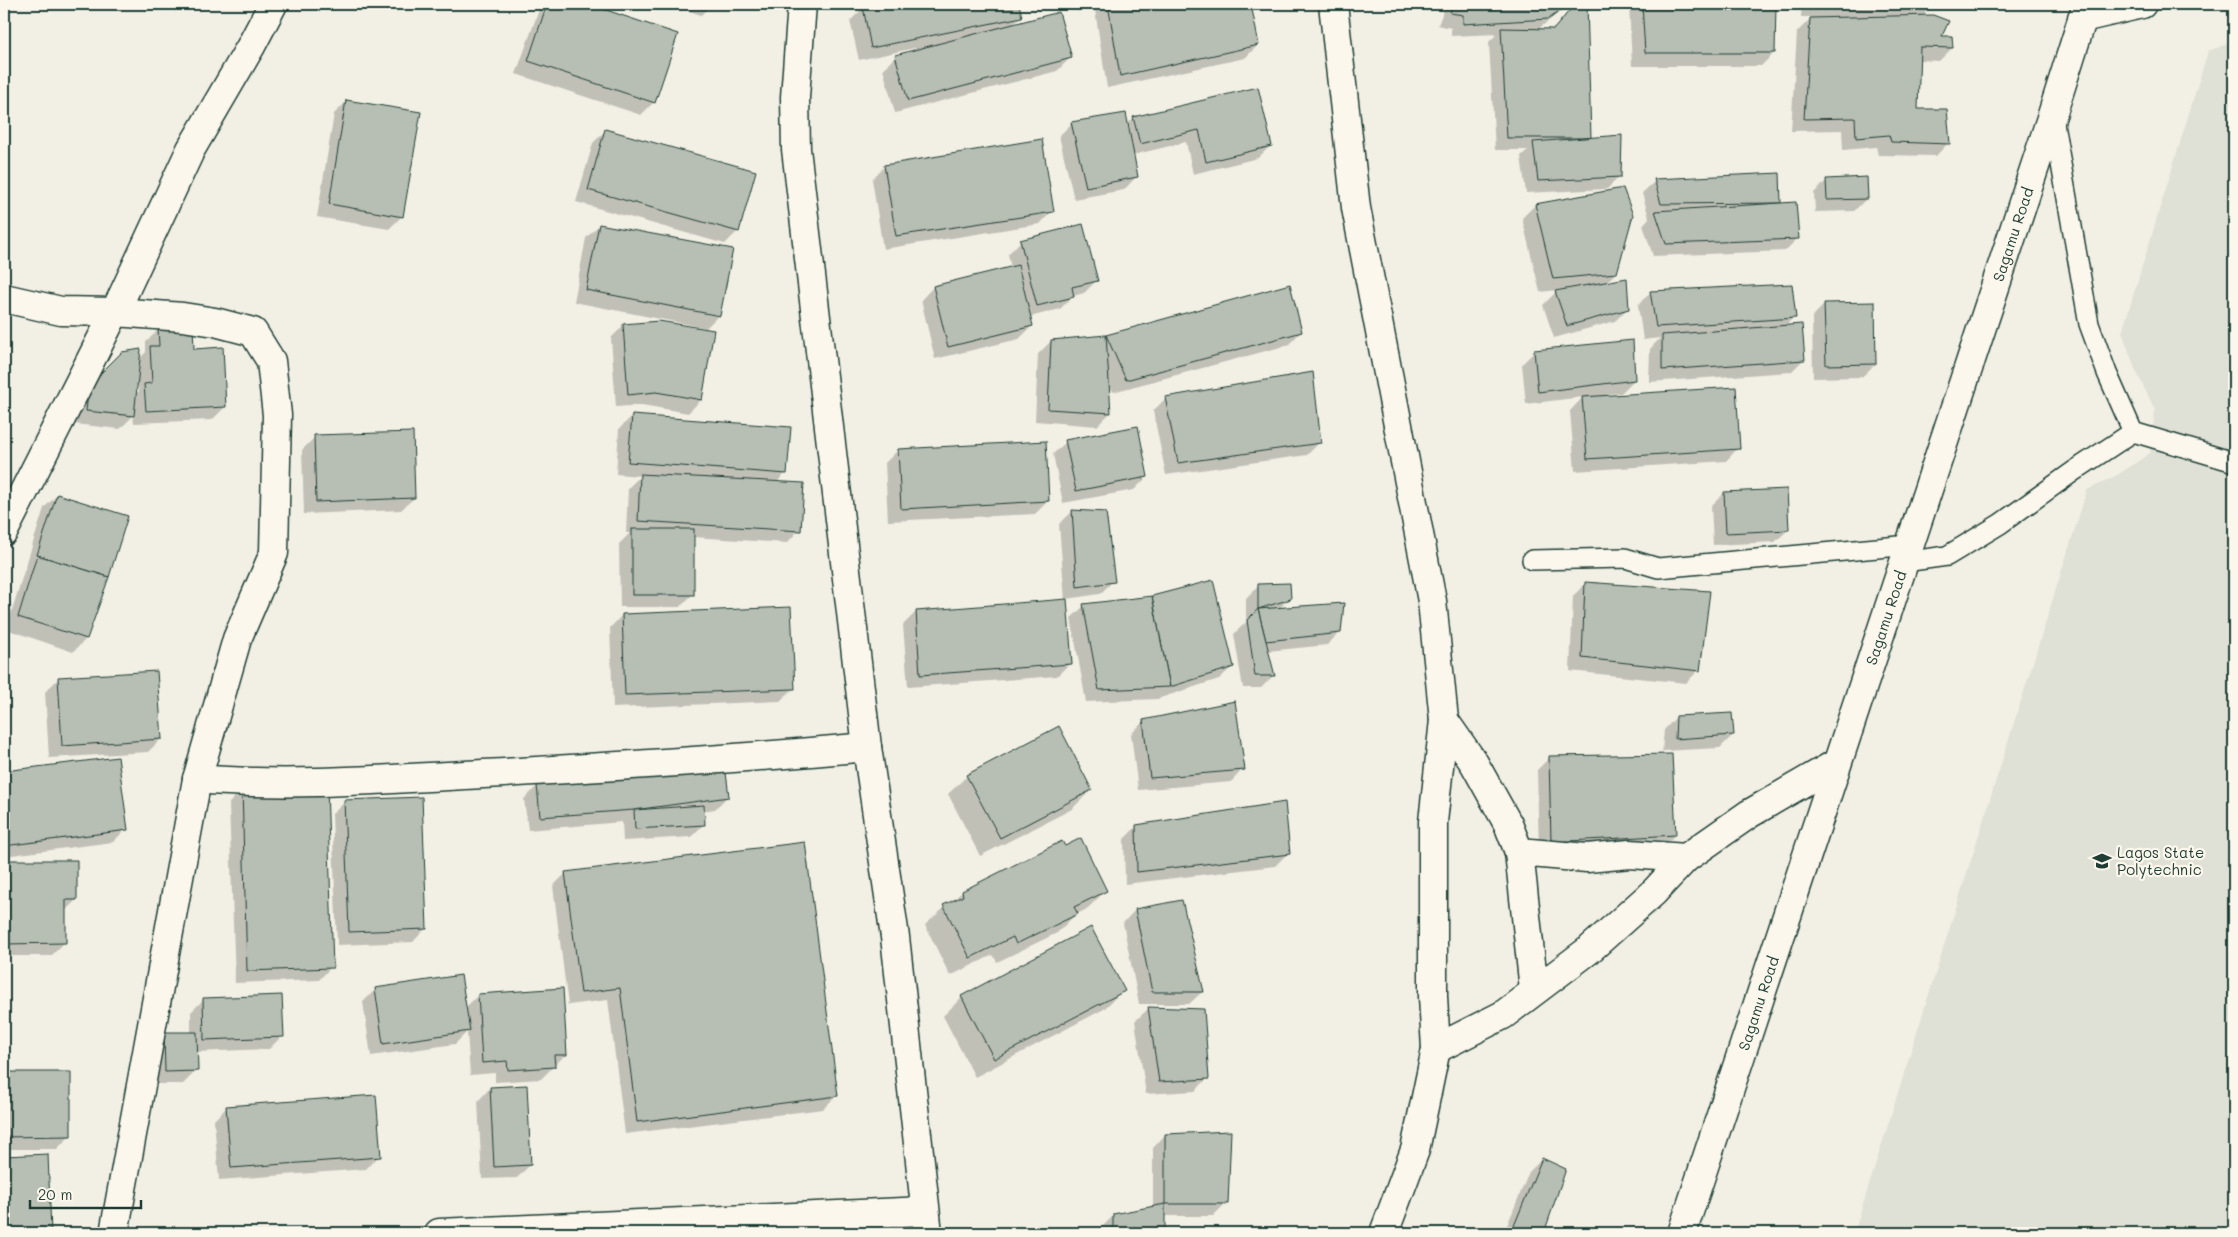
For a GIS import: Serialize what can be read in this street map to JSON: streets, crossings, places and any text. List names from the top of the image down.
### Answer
{
  "streets": {
    "main road": ["Sagamu Road"]
  },
  "places": {
    "school or university": ["Lagos State Polytechnic"]
  },
  "scale_bar": "20 m"
}
